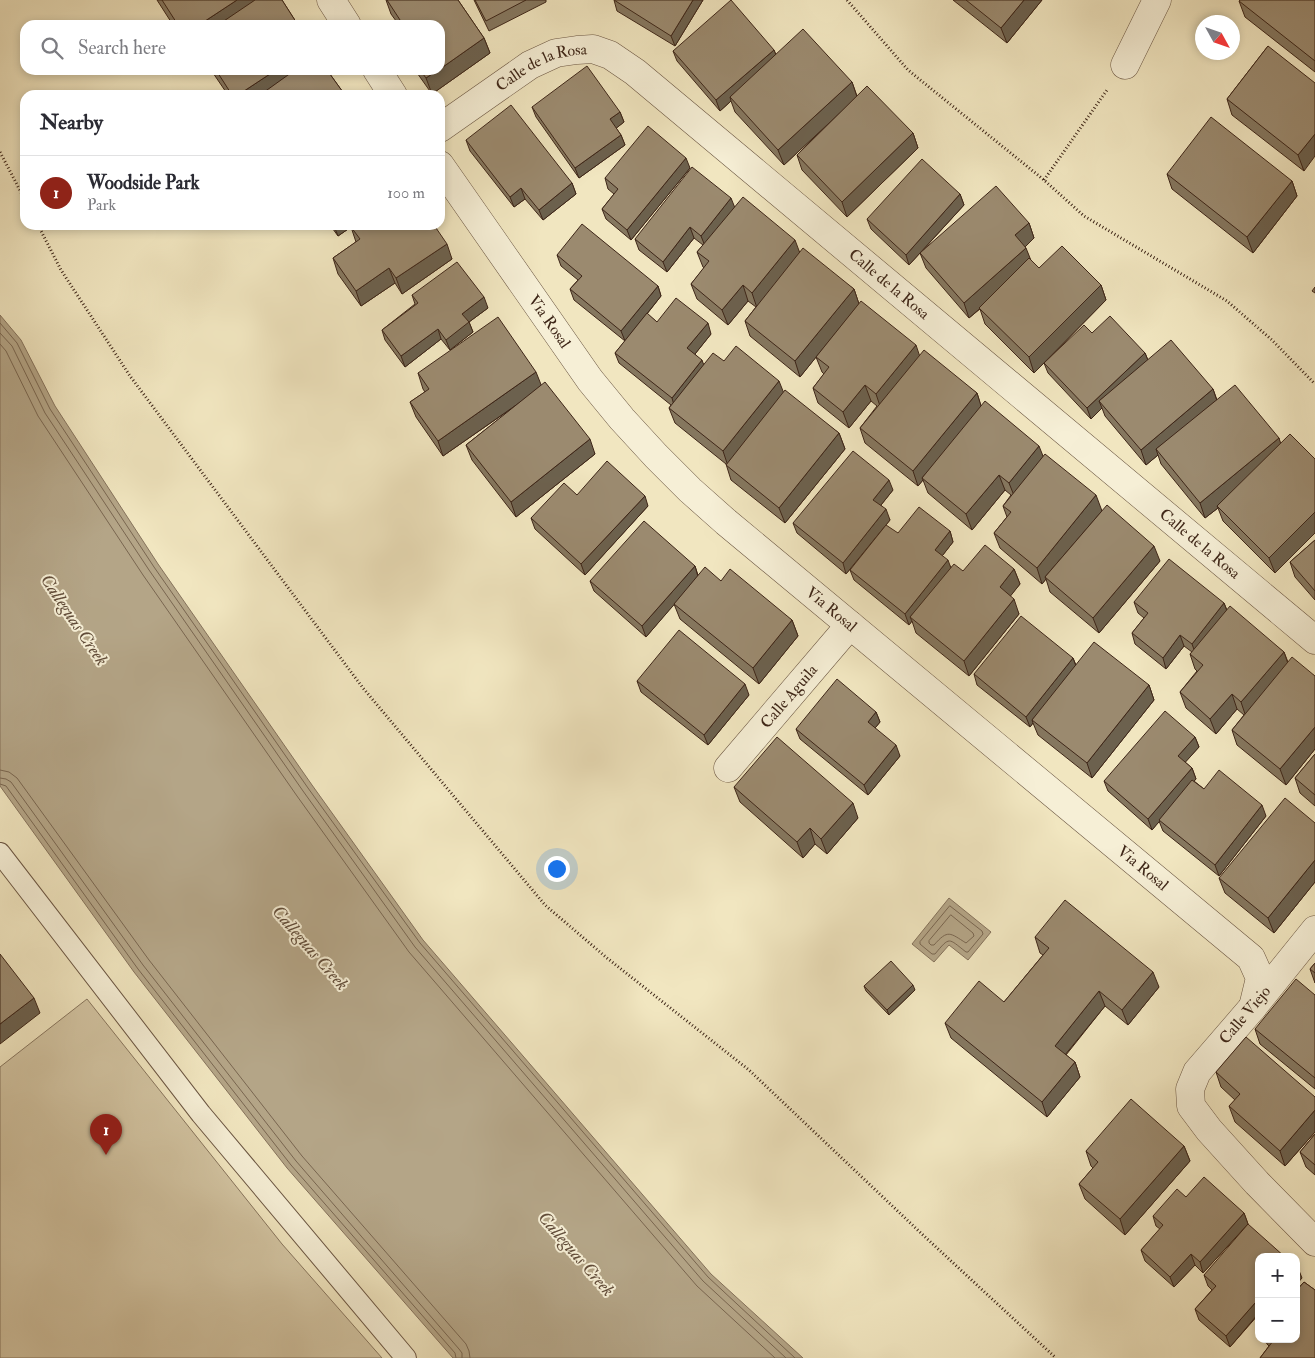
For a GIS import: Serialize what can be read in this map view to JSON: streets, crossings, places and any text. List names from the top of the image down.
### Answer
{
  "streets": {
    "street": [
      "Calle de la Rosa",
      "Via Rosal",
      "Calle Aguila",
      "Calle Viejo"
    ]
  },
  "crossings": [
    ["Via Rosal", "Calle Aguila"],
    ["Via Rosal", "Calle Viejo"]
  ],
  "water": ["Calleguas Creek"],
  "north": "bottom right",
  "page": {
    "search": "Search here",
    "heading": "Nearby",
    "list": [
      {
        "mark": "1",
        "name": "Woodside Park",
        "note": "Park",
        "value": "100 m"
      }
    ],
    "pins": "1",
    "map_buttons": ["+", "−"]
  }
}
